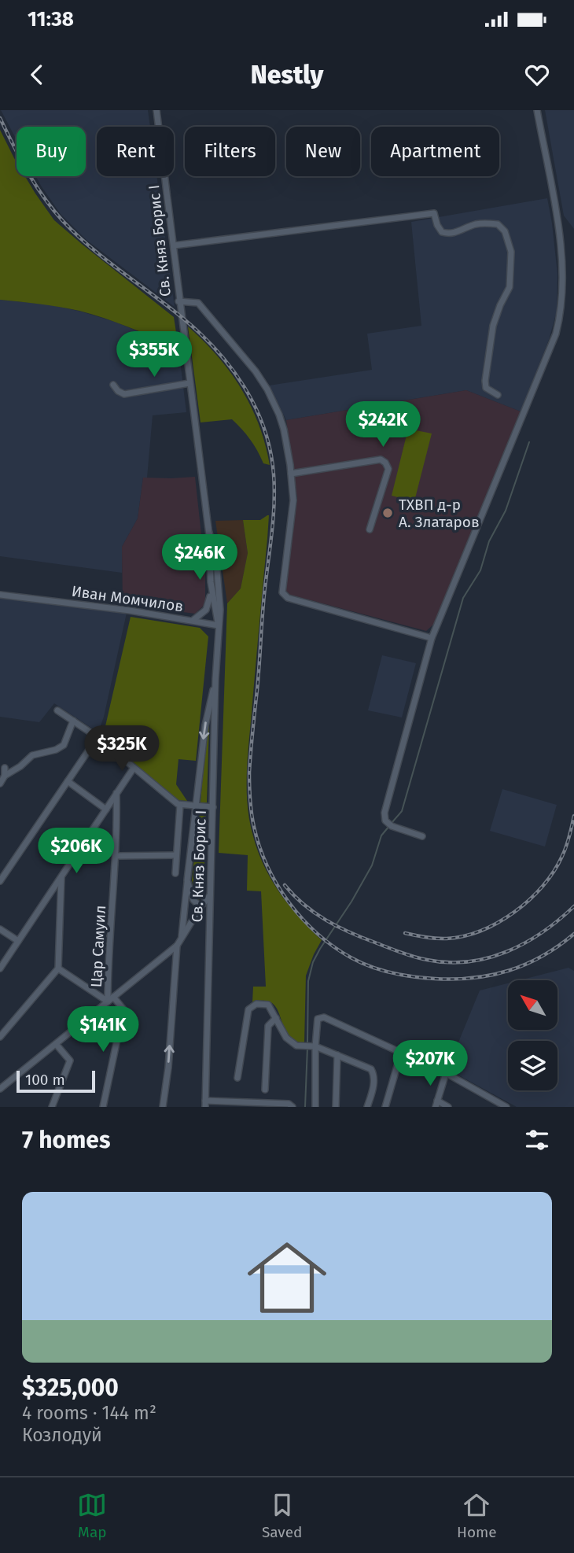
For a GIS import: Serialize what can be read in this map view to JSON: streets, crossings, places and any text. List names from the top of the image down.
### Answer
{
  "streets": {
    "street": ["Св. Княз Борис I", "Иван Момчилов", "Цар Самуил"]
  },
  "crossings": [
    ["Св. Княз Борис I", "Иван Момчилов"]
  ],
  "places": ["ТХВП д-р А. Златаров"],
  "scale_bar": "100 m",
  "north": "top left",
  "page": {
    "status": "11:38",
    "header": "Nestly",
    "chip": [
      "Buy",
      "Rent",
      "Filters",
      "New",
      "Apartment"
    ],
    "price": [
      "$355K",
      "$242K",
      "$246K",
      "$325K",
      "$206K",
      "$141K",
      "$207K"
    ],
    "scale": "100 m",
    "heading": "7 homes",
    "list": [
      {
        "name": "$325,000",
        "note": "4 rooms · 144 m² · Козлодуй"
      }
    ],
    "tabs": ["Map", "Saved", "Home"]
  }
}
